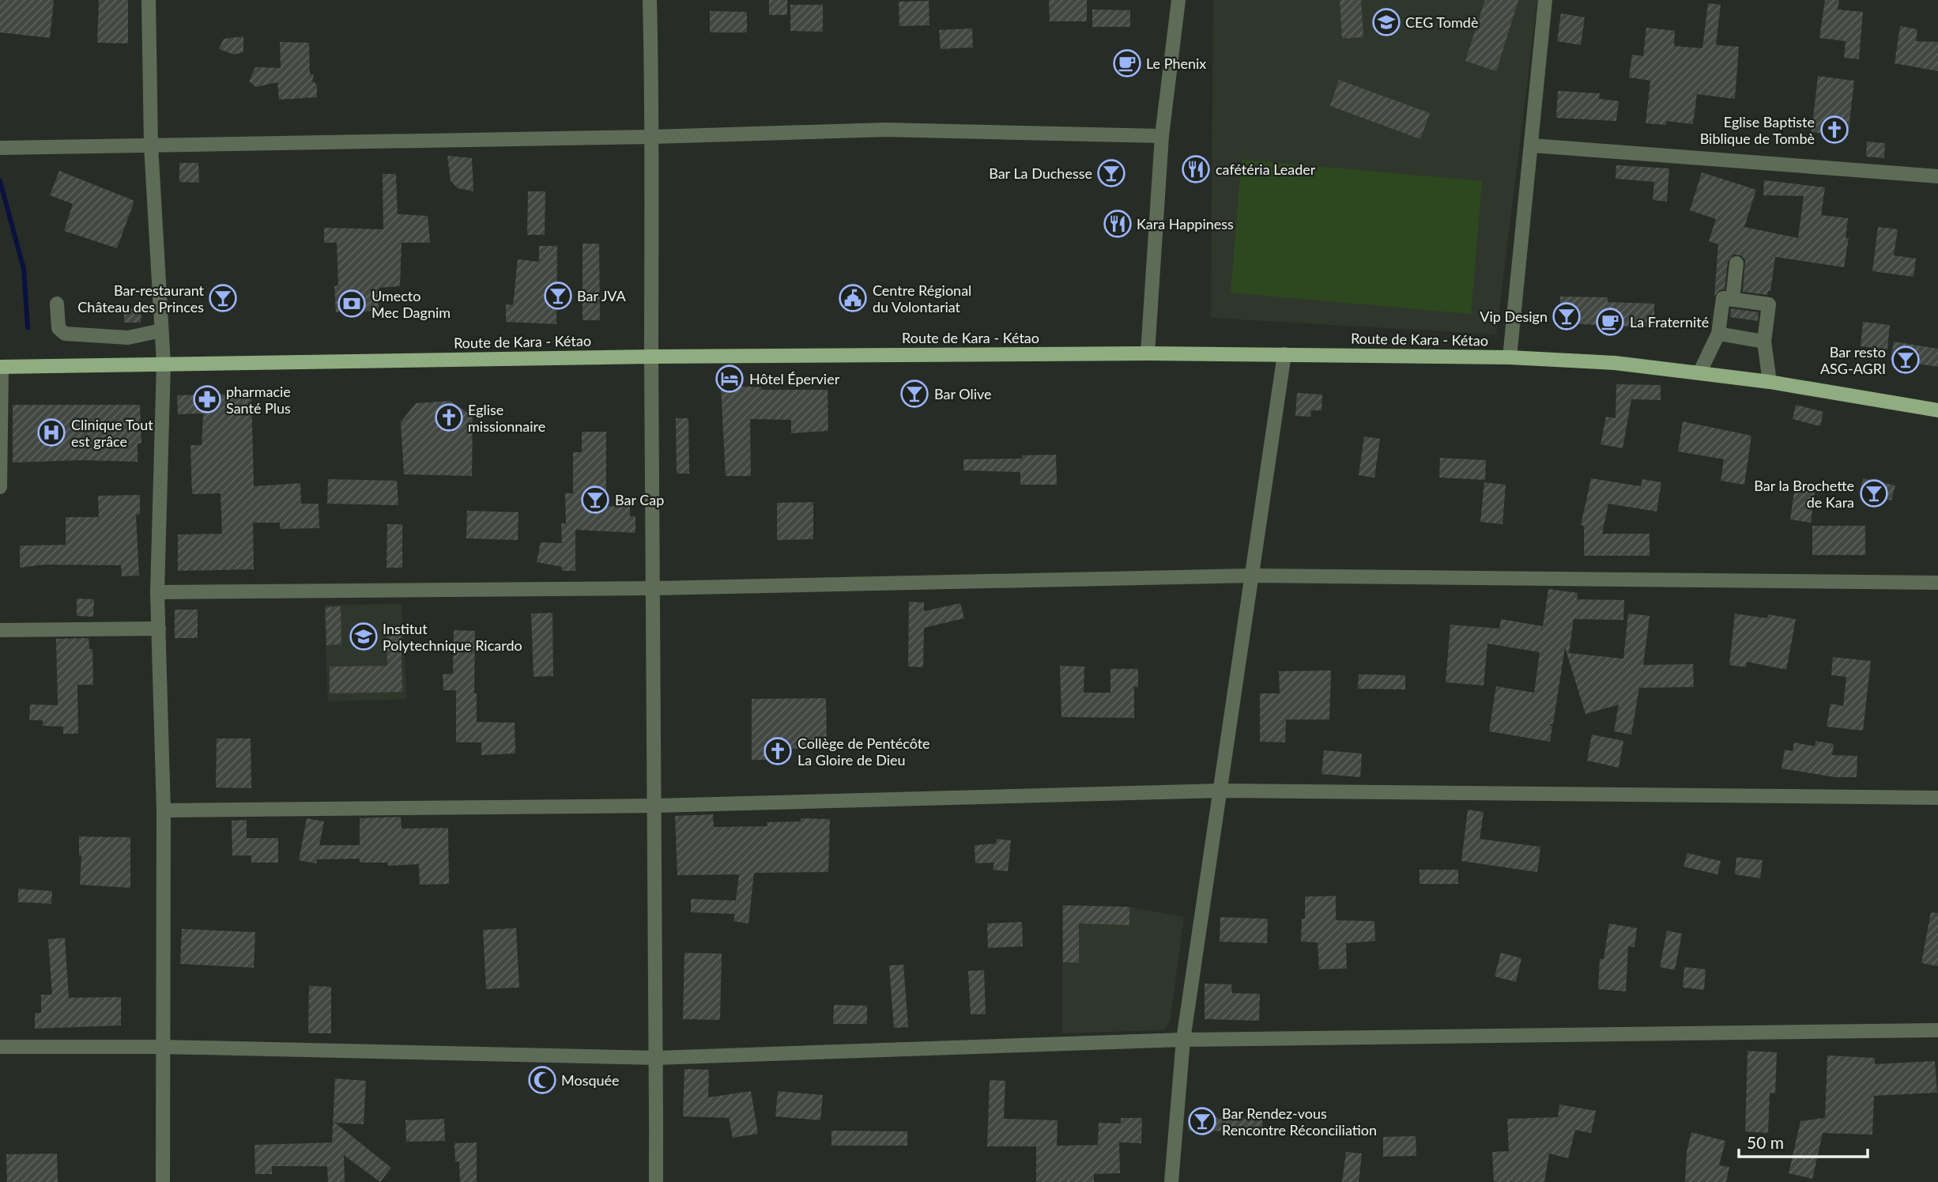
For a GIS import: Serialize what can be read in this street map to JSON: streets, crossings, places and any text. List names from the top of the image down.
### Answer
{
  "streets": {
    "main road": ["Route de Kara - Kétao"]
  },
  "places": {
    "school or university": ["CEG Tomdè", "Institut Polytechnique Ricardo"],
    "cafe": ["Le Phenix", "La Fraternité"],
    "church": ["Eglise Baptiste Biblique de Tombè", "Eglise missionnaire", "Collège de Pentécôte La Gloire de Dieu"],
    "restaurant": ["cafétéria Leader", "Kara Happiness"],
    "bar": [
      "Bar La Duchesse",
      "Bar JVA",
      "Bar-restaurant Château des Princes",
      "Vip Design",
      "Bar resto ASG-AGRI",
      "Bar Olive",
      "Bar la Brochette de Kara",
      "Bar Cap",
      "Bar Rendez-vous Rencontre Réconciliation"
    ],
    "public building": ["Centre Régional du Volontariat"],
    "bank": ["Umecto Mec Dagnim"],
    "hotel": ["Hôtel Épervier"],
    "pharmacy": ["pharmacie Santé Plus"],
    "hospital": ["Clinique Tout est grâce"],
    "mosque": ["Mosquée"]
  },
  "scale_bar": "50 m"
}
